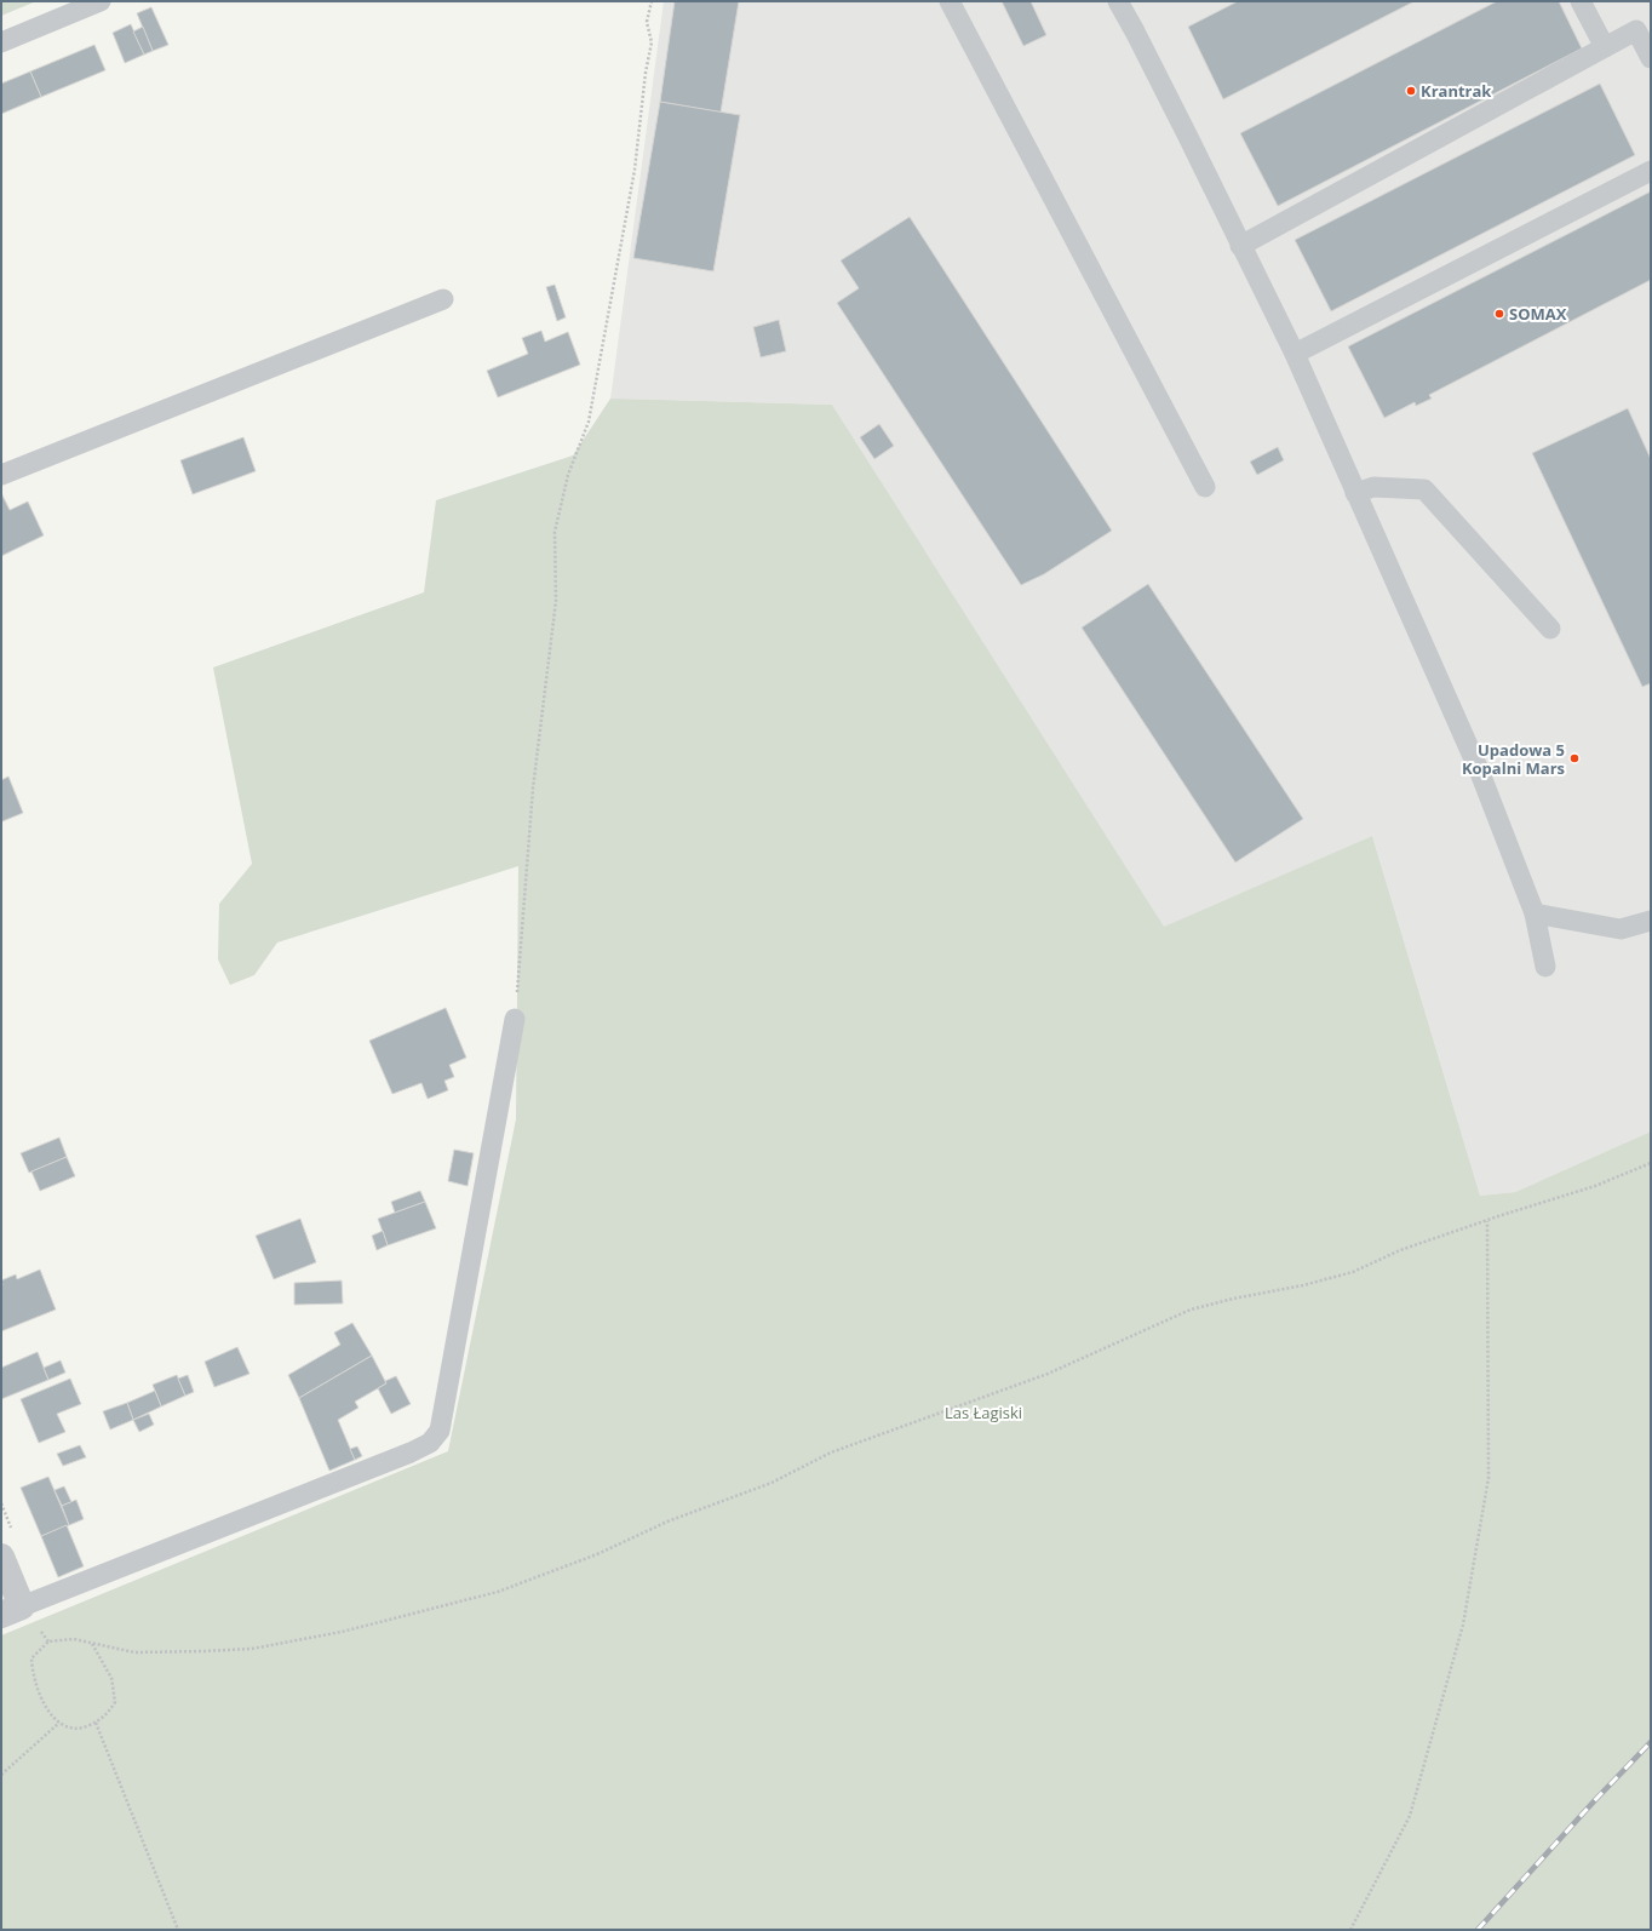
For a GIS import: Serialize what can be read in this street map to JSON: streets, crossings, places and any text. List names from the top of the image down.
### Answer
{
  "parks": ["Las Łagiski"],
  "places": ["Krantrak", "SOMAX", "Upadowa 5 Kopalni Mars"]
}
